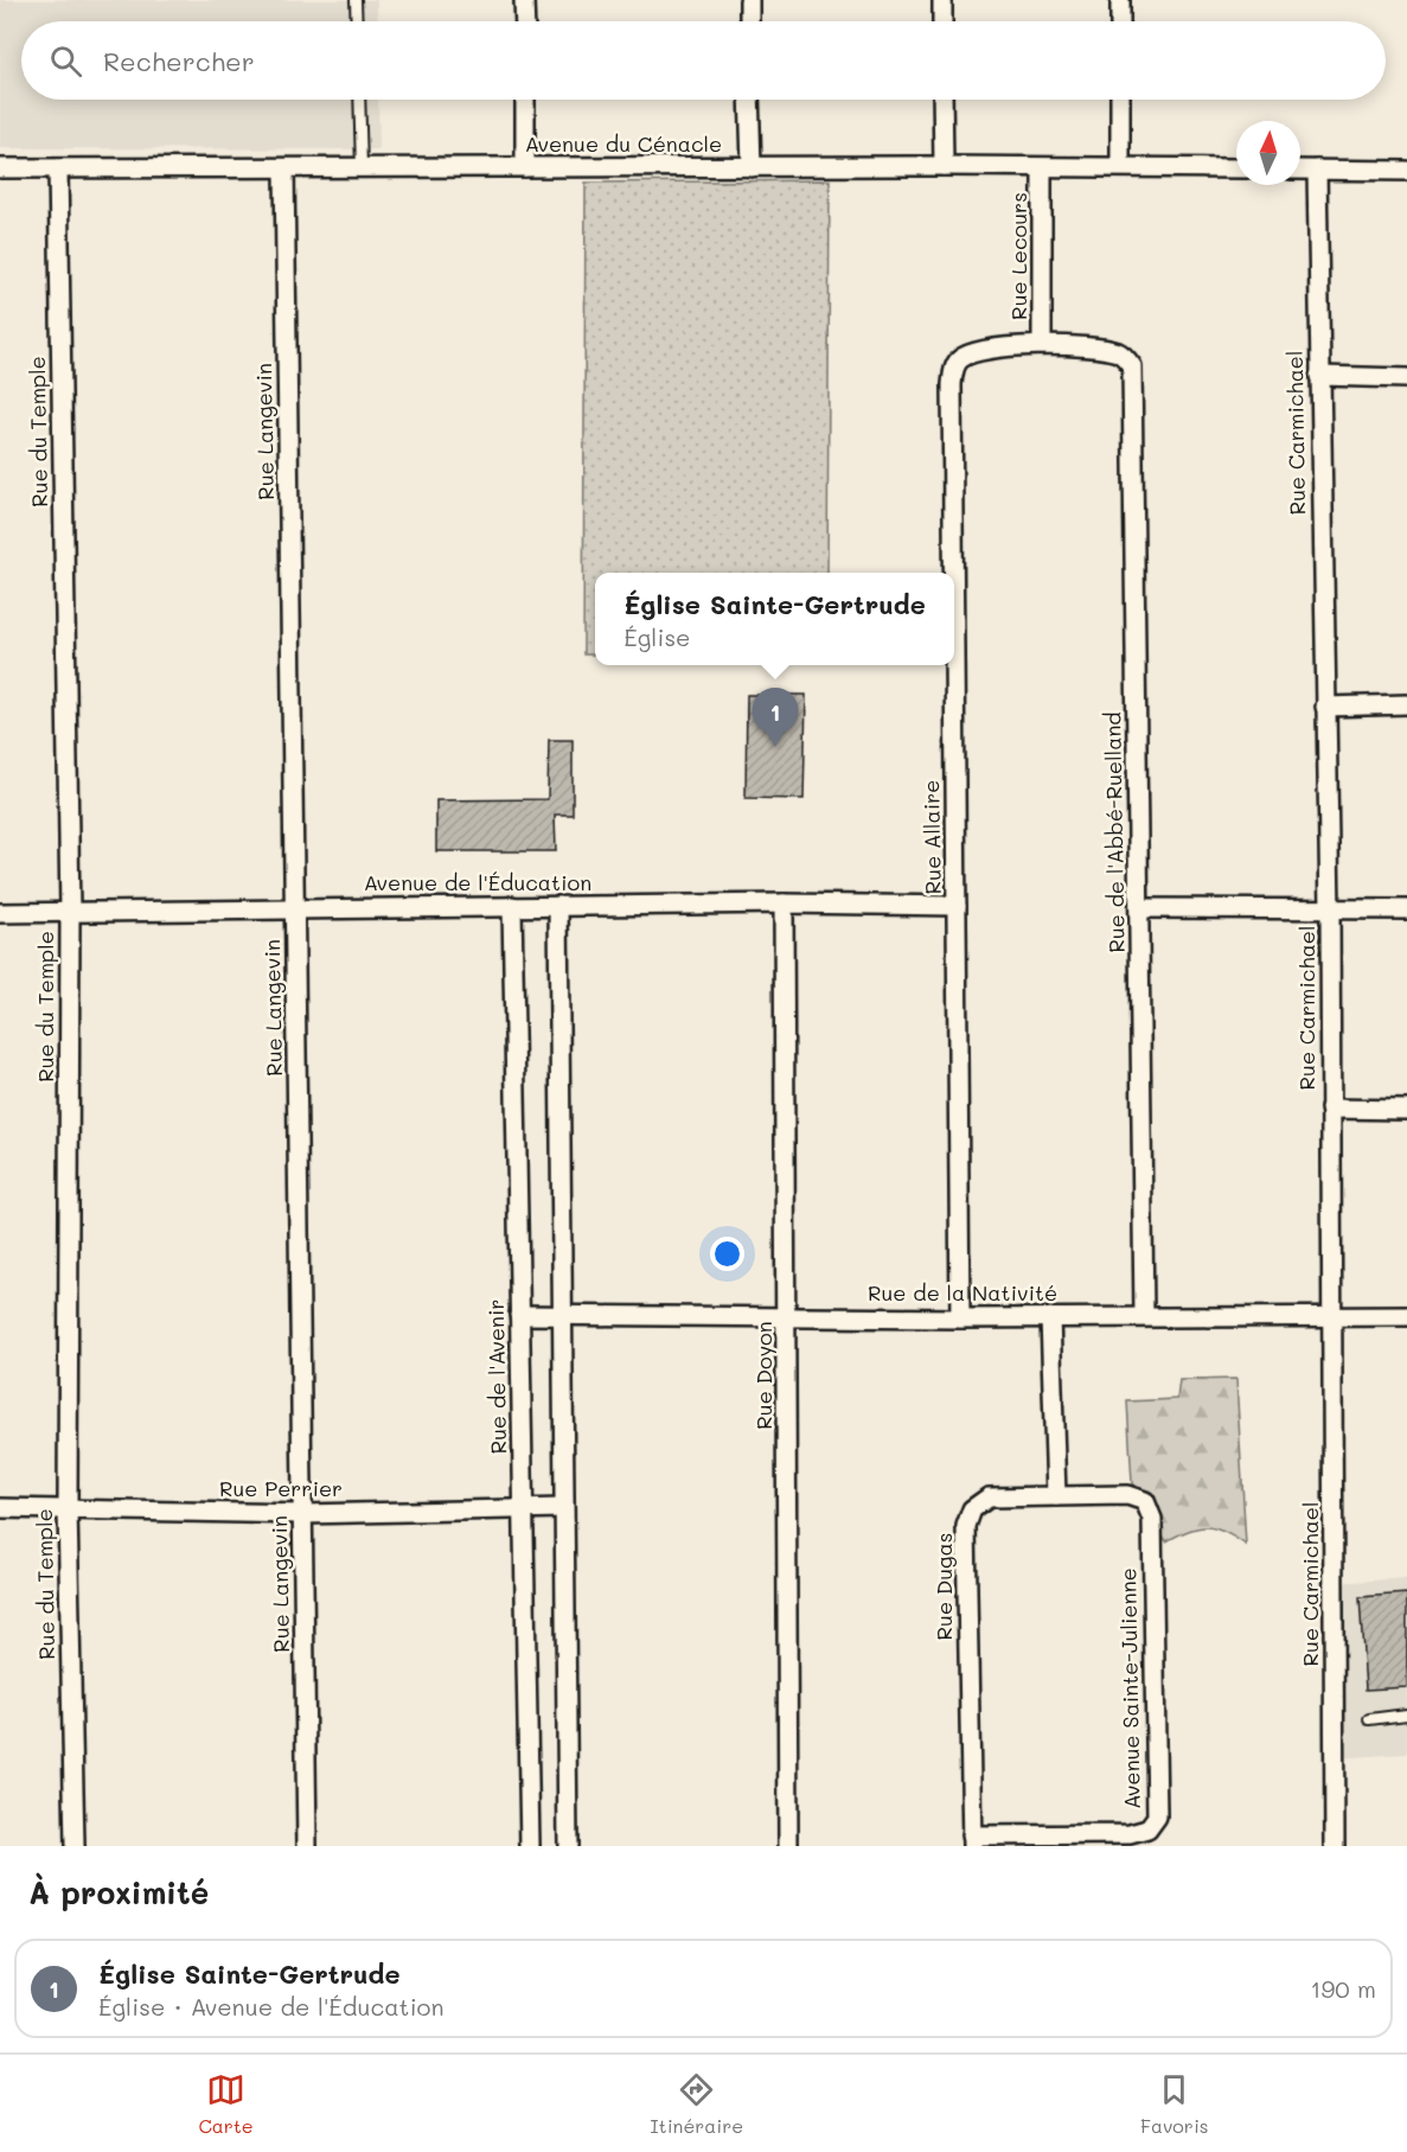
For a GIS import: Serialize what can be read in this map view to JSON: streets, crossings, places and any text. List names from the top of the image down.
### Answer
{
  "streets": {
    "street": [
      "Avenue du Cénacle",
      "Rue Lecours",
      "Rue du Temple",
      "Rue Langevin",
      "Rue Carmichael",
      "Rue de l'Abbé-Ruelland",
      "Rue Allaire",
      "Avenue de l'Éducation",
      "Rue de la Nativité",
      "Rue Doyon",
      "Rue de l'Avenir",
      "Rue Perrier",
      "Rue Dugas",
      "Avenue Sainte-Julienne"
    ]
  },
  "crossings": [
    ["Avenue du Cénacle", "Rue Lecours"],
    ["Avenue du Cénacle", "Rue du Temple"],
    ["Avenue du Cénacle", "Rue Langevin"],
    ["Rue Lecours", "Rue de l'Abbé-Ruelland"],
    ["Rue Lecours", "Rue Allaire"],
    ["Rue du Temple", "Avenue de l'Éducation"],
    ["Rue du Temple", "Rue Perrier"],
    ["Rue Langevin", "Avenue de l'Éducation"],
    ["Rue Langevin", "Rue Perrier"],
    ["Rue Carmichael", "Rue de la Nativité"],
    ["Rue de l'Abbé-Ruelland", "Rue Allaire"],
    ["Rue de l'Abbé-Ruelland", "Rue de la Nativité"],
    ["Rue Allaire", "Avenue de l'Éducation"],
    ["Rue Allaire", "Rue de la Nativité"],
    ["Avenue de l'Éducation", "Rue Doyon"],
    ["Avenue de l'Éducation", "Rue de l'Avenir"],
    ["Rue de la Nativité", "Rue Doyon"],
    ["Rue de la Nativité", "Rue de l'Avenir"],
    ["Rue de l'Avenir", "Rue Perrier"],
    ["Rue Dugas", "Avenue Sainte-Julienne"]
  ],
  "north": "top",
  "page": {
    "search": "Rechercher",
    "popup": ["Église Sainte-Gertrude", "Église"],
    "pins": "1",
    "heading": "À proximité",
    "list": [
      {
        "mark": "1",
        "name": "Église Sainte-Gertrude",
        "note": "Église · Avenue de l'Éducation",
        "value": "190 m"
      }
    ],
    "nav": ["Carte", "Itinéraire", "Favoris"]
  }
}
